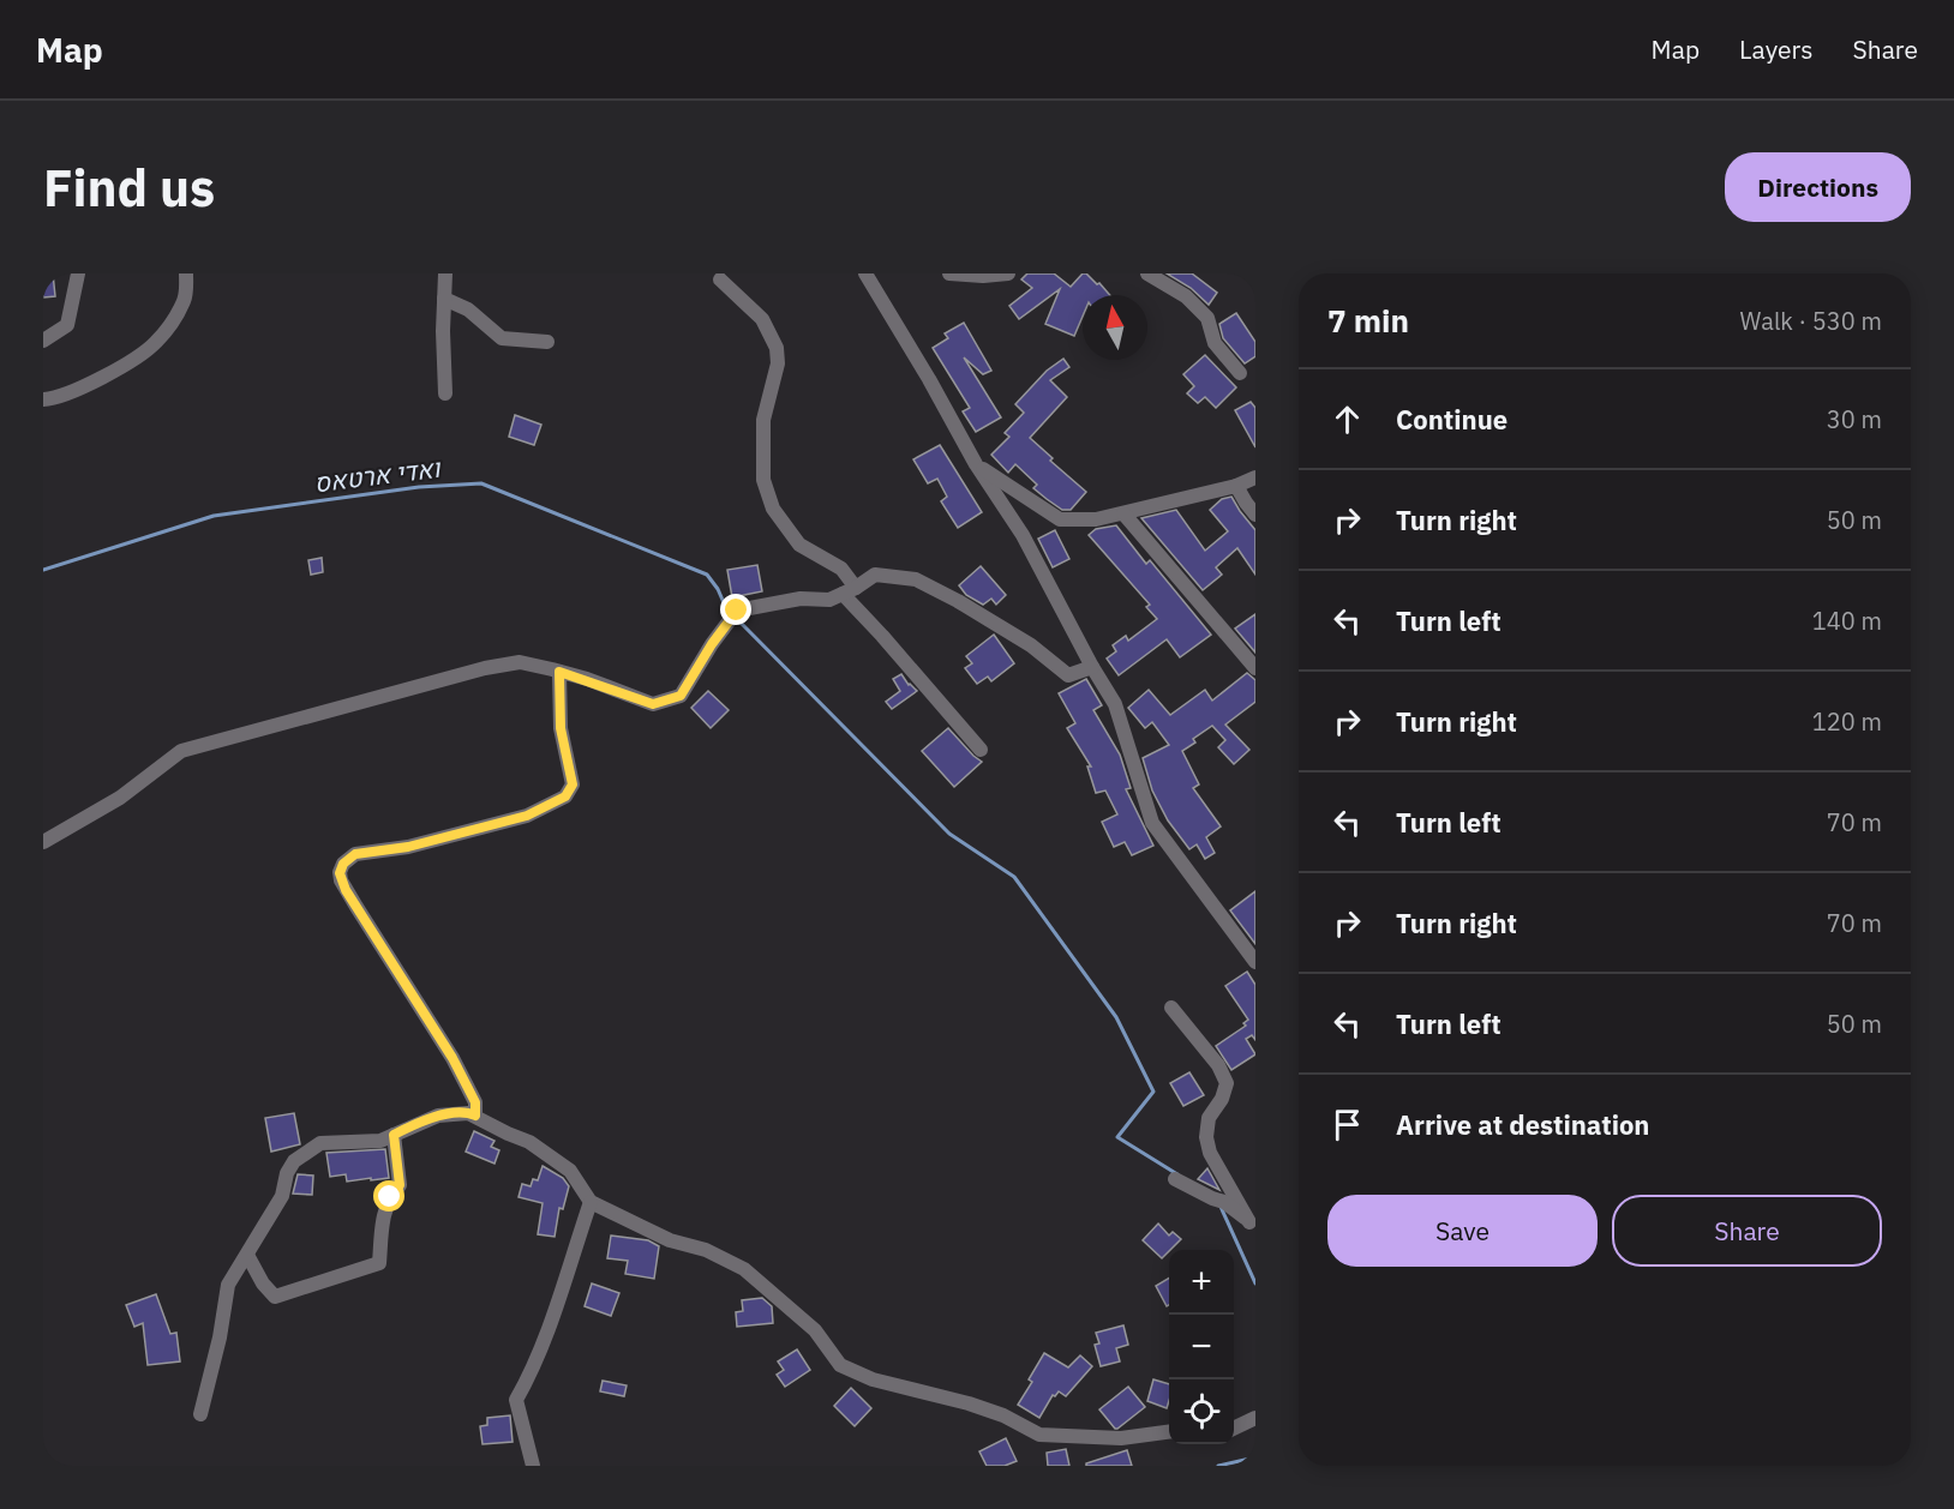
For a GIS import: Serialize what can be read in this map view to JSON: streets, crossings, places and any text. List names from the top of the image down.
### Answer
{
  "water": ["ואדי ארטאס"],
  "north": "top",
  "page": {
    "header": "Map",
    "nav": ["Map", "Layers", "Share"],
    "buttons": [
      "Directions",
      ["Save", "Share"]
    ],
    "title": "Find us",
    "heading": ["7 min", "Walk · 530 m"],
    "list": [
      ["Continue", "30 m"],
      ["Turn right", "50 m"],
      ["Turn left", "140 m"],
      ["Turn right", "120 m"],
      ["Turn left", "70 m"],
      ["Turn right", "70 m"],
      ["Turn left", "50 m"],
      "Arrive at destination"
    ],
    "map_buttons": ["+", "−"]
  }
}
